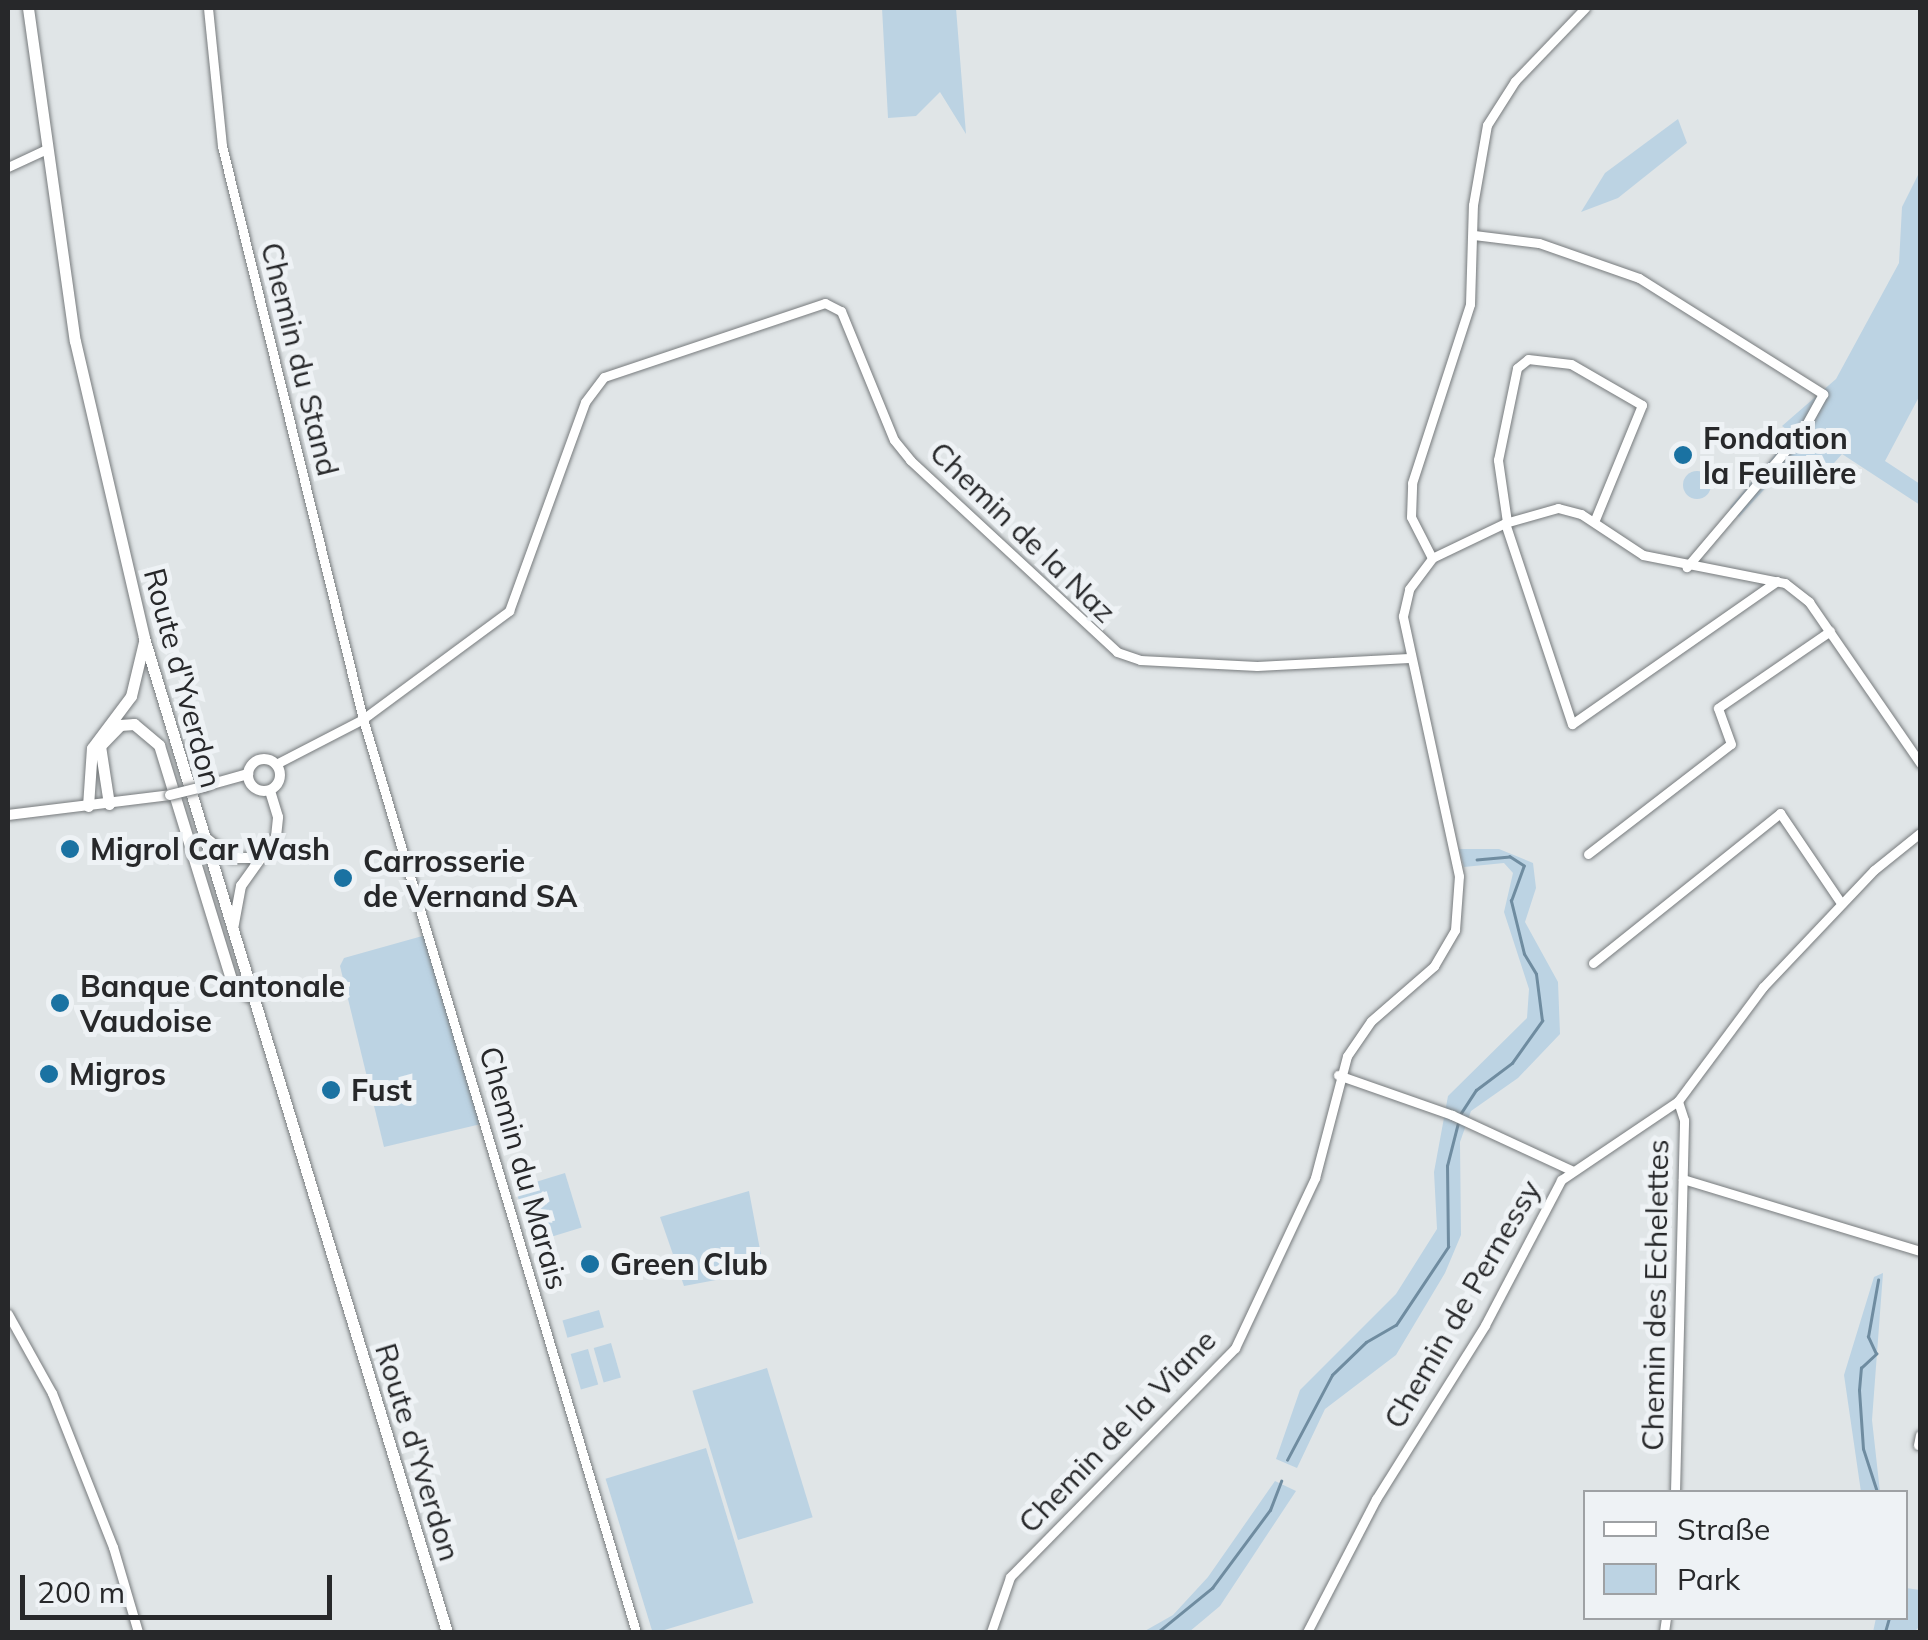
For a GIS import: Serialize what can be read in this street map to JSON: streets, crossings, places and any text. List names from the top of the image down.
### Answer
{
  "streets": {
    "main road": ["Route d'Yverdon"],
    "street": [
      "Chemin du Stand",
      "Chemin de la Naz",
      "Chemin du Marais",
      "Chemin des Echelettes",
      "Chemin de Pernessy",
      "Chemin de la Viane"
    ]
  },
  "crossings": [
    ["Chemin du Stand", "Chemin de la Naz"],
    ["Chemin du Stand", "Chemin du Marais"],
    ["Chemin de la Naz", "Chemin du Marais"],
    ["Chemin de la Naz", "Chemin de la Viane"],
    ["Chemin des Echelettes", "Chemin de Pernessy"]
  ],
  "places": [
    "Fondation la Feuillère",
    "Migrol Car Wash",
    "Carrosserie de Vernand SA",
    "Banque Cantonale Vaudoise",
    "Migros",
    "Fust",
    "Green Club"
  ],
  "legend": ["Straße", "Park"],
  "scale_bar": "200 m"
}
